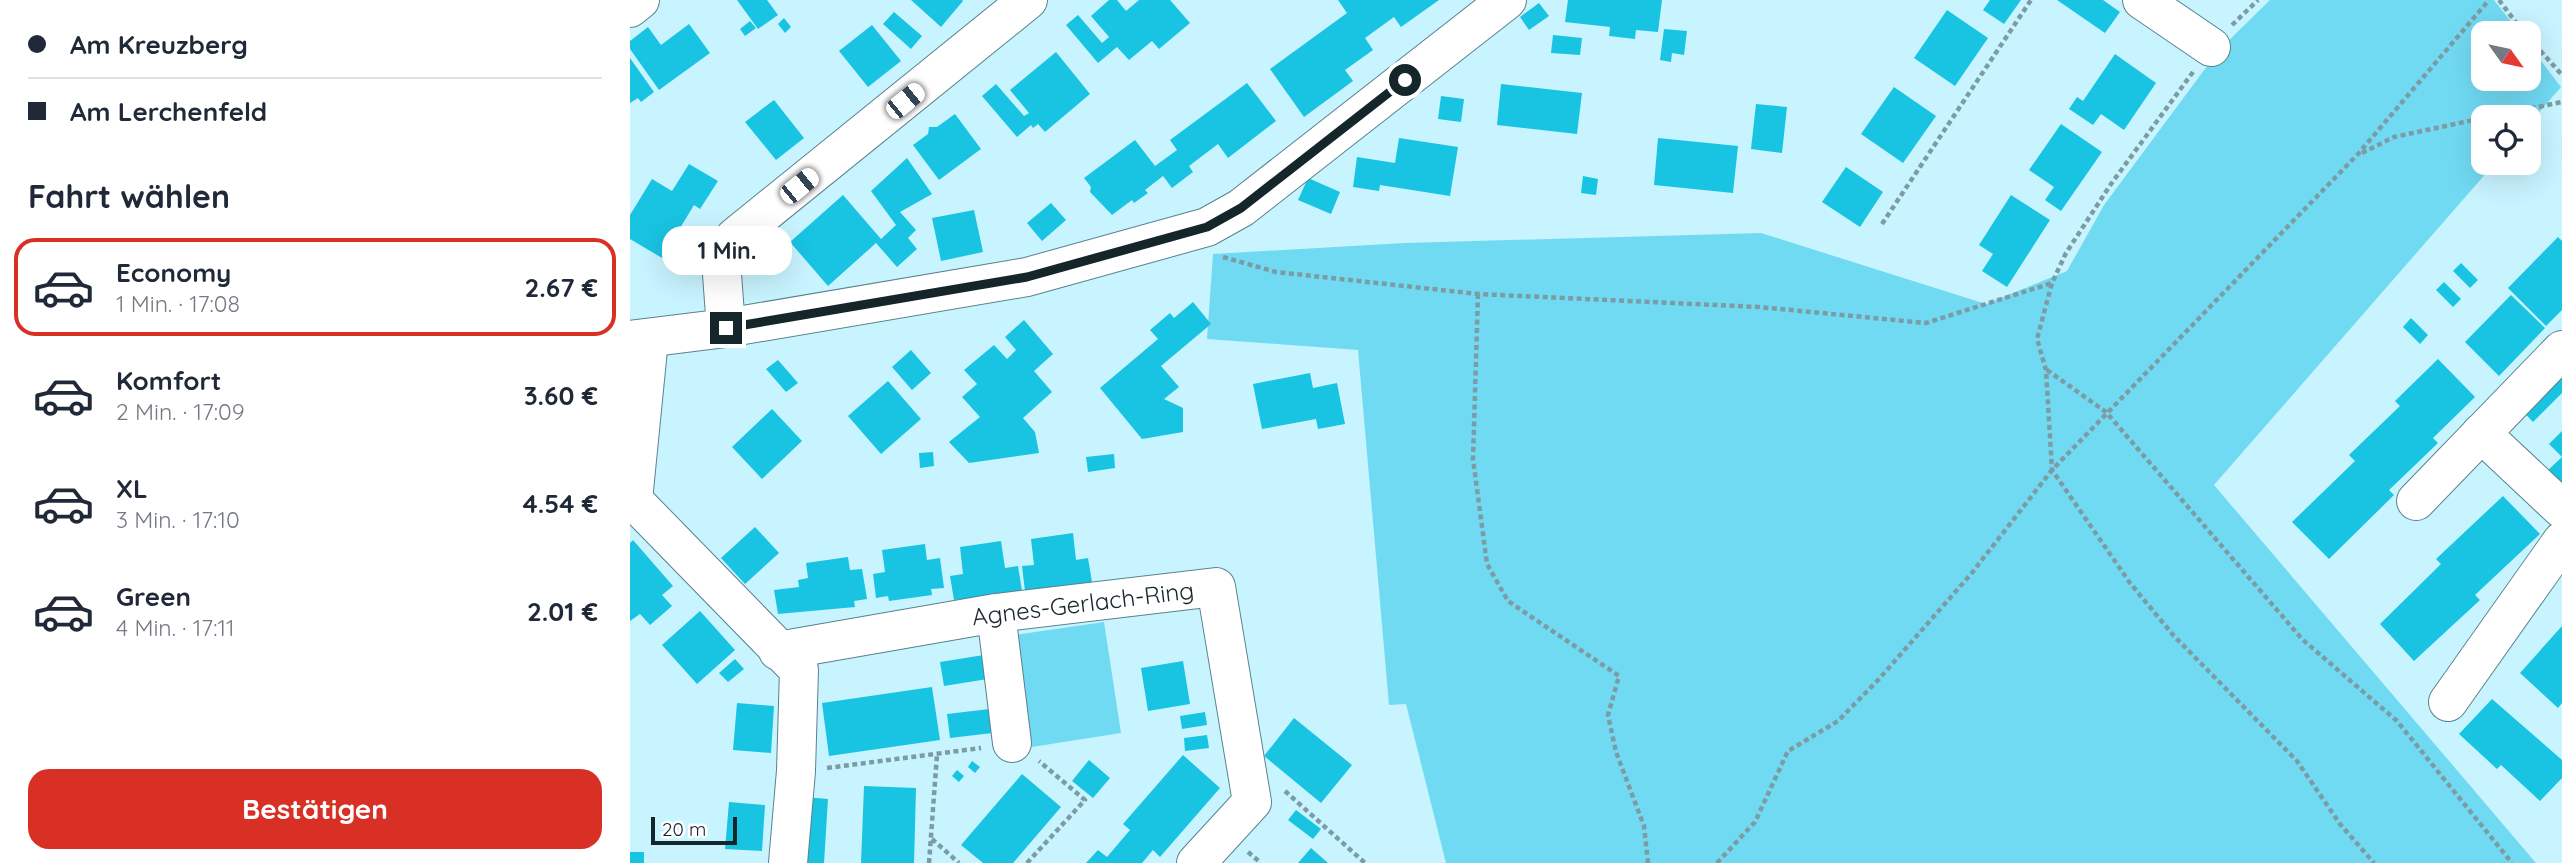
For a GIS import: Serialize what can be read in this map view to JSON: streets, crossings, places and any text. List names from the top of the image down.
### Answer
{
  "streets": {
    "street": ["Agnes-Gerlach-Ring"]
  },
  "scale_bar": "20 m",
  "north": "bottom right",
  "page": {
    "banner": ["Am Kreuzberg", "Am Lerchenfeld"],
    "heading": "Fahrt wählen",
    "bubble": "1 Min.",
    "list": [
      {
        "name": "Economy",
        "note": "1 Min. · 17:08",
        "value": "2.67 €"
      },
      {
        "name": "Komfort",
        "note": "2 Min. · 17:09",
        "value": "3.60 €"
      },
      {
        "name": "XL",
        "note": "3 Min. · 17:10",
        "value": "4.54 €"
      },
      {
        "name": "Green",
        "note": "4 Min. · 17:11",
        "value": "2.01 €"
      }
    ],
    "buttons": "Bestätigen",
    "scale": "20 m"
  }
}
